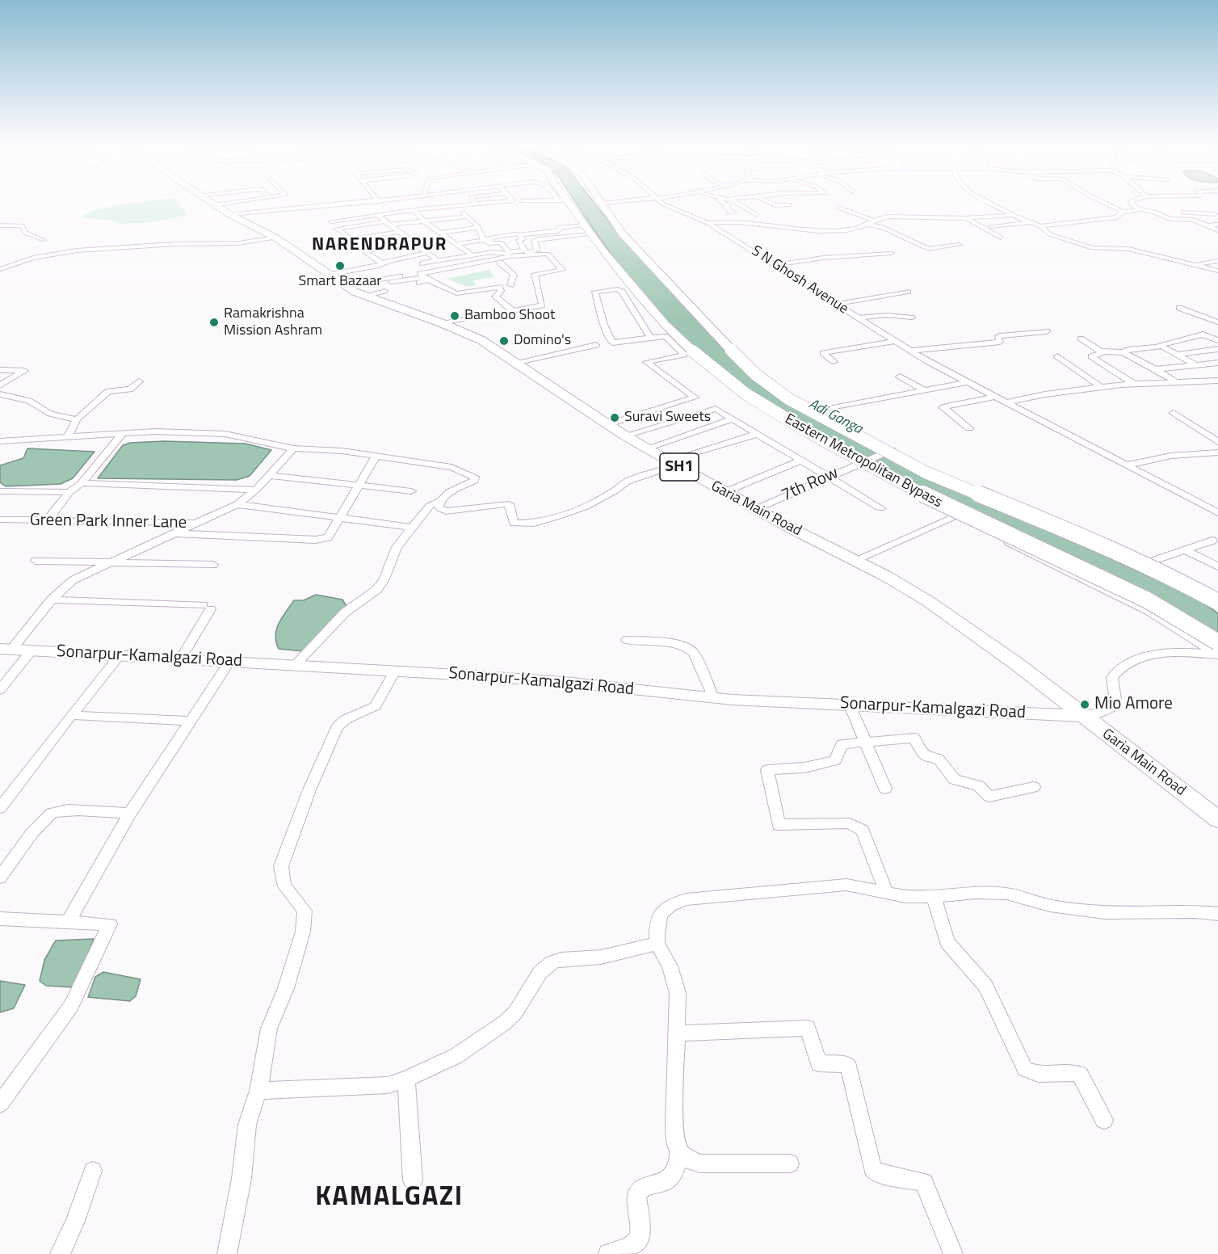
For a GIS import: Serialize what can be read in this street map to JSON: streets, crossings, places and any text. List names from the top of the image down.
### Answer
{
  "streets": {
    "main road": [
      "Eastern Metropolitan Bypass",
      "SH1",
      "Garia Main Road",
      "Sonarpur-Kamalgazi Road"
    ],
    "street": ["S N Ghosh Avenue", "7th Row", "Green Park Inner Lane"]
  },
  "crossings": [
    ["7th Row", "Garia Main Road"],
    ["Garia Main Road", "Sonarpur-Kamalgazi Road"],
    ["Green Park Inner Lane", "Sonarpur-Kamalgazi Road"]
  ],
  "districts": ["NARENDRAPUR", "KAMALGAZI"],
  "water": ["Adi Ganga"],
  "places": [
    "Smart Bazaar",
    "Bamboo Shoot",
    "Ramakrishna Mission Ashram",
    "Domino's",
    "Suravi Sweets",
    "Mio Amore"
  ]
}
